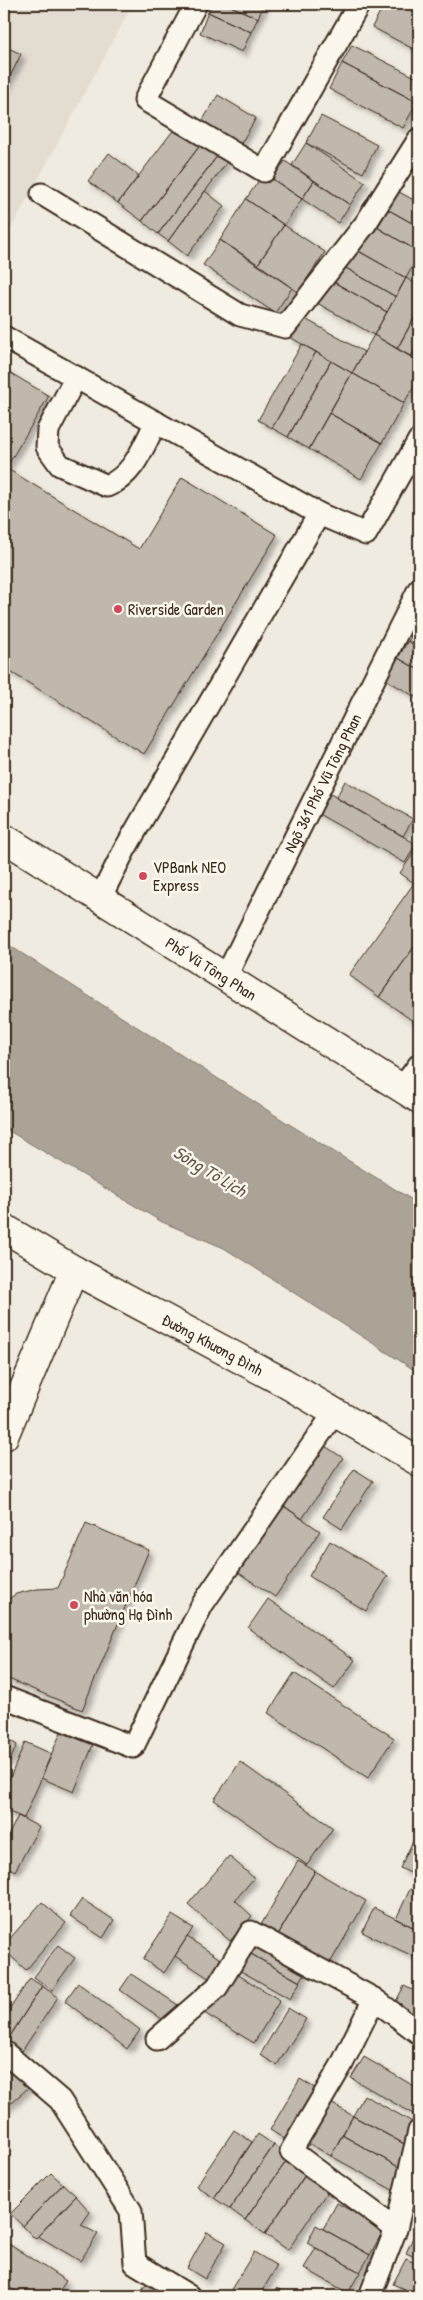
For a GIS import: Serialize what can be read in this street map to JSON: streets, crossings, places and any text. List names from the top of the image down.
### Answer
{
  "streets": {
    "main road": ["Phố Vũ Tông Phan", "Đường Khương Đình"],
    "lane": ["Ngõ 361 Phố Vũ Tông Phan"]
  },
  "crossings": [
    ["Ngõ 361 Phố Vũ Tông Phan", "Phố Vũ Tông Phan"]
  ],
  "water": ["Sông Tô Lịch"],
  "places": ["Riverside Garden", "VPBank NEO Express", "Nhà văn hóa phường Hạ Đình"]
}
